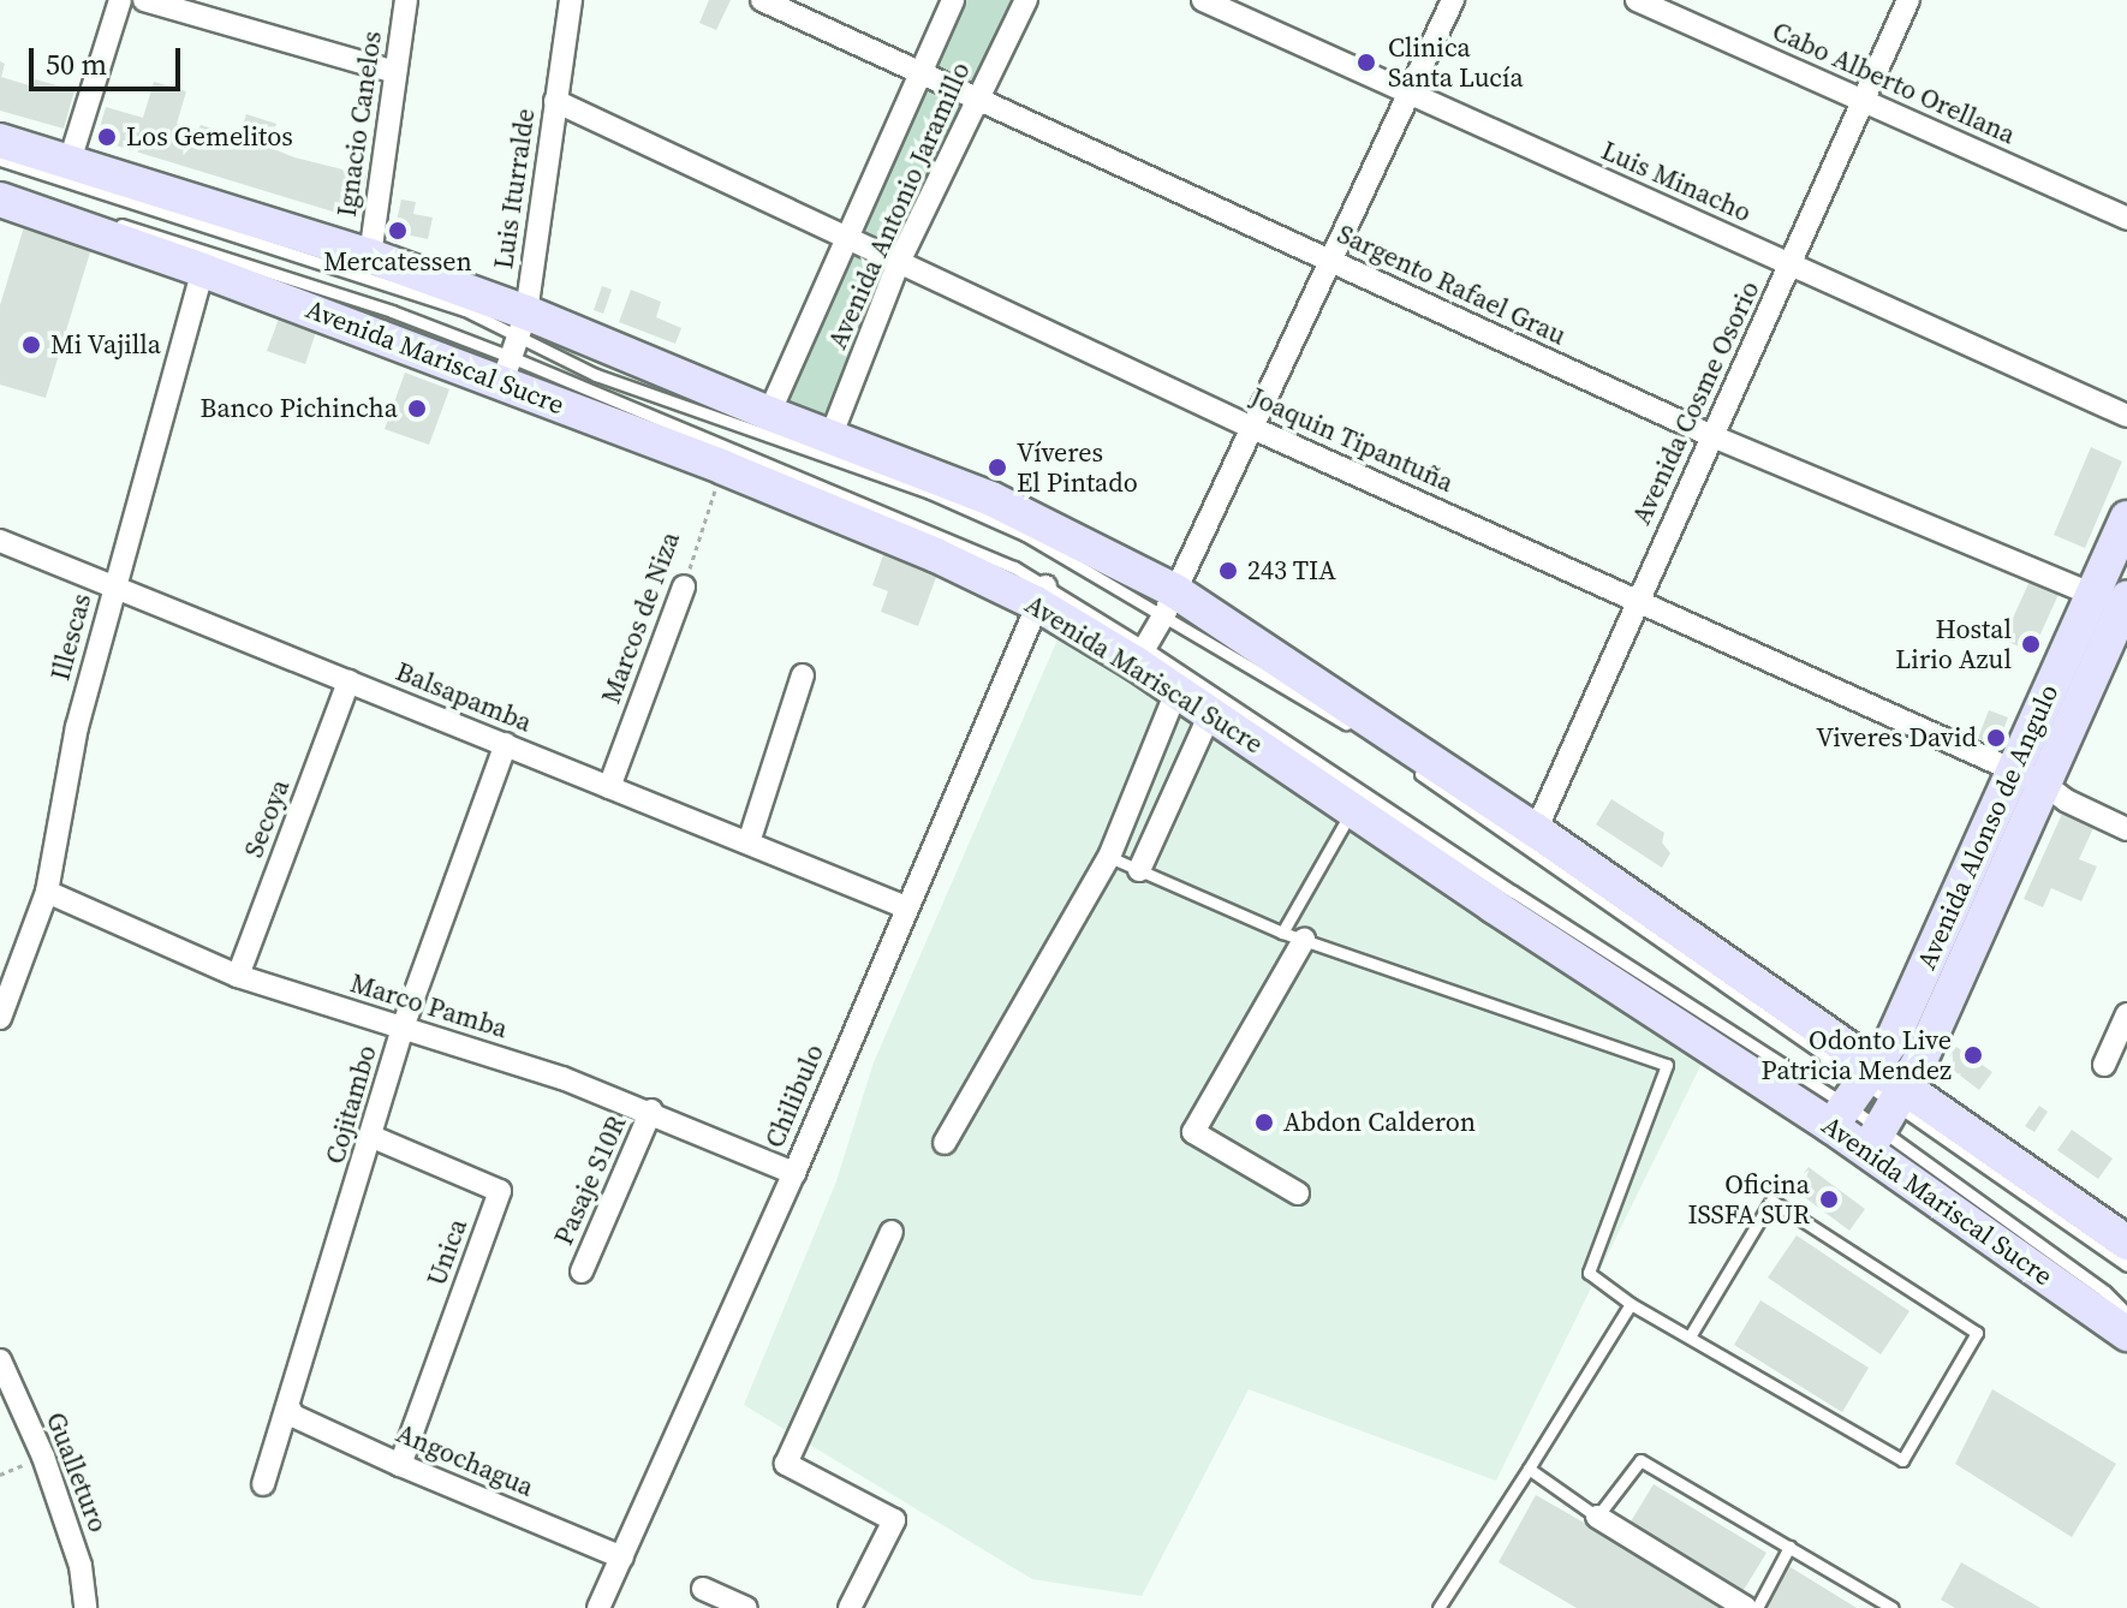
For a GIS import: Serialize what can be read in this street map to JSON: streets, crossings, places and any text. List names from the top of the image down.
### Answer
{
  "streets": {
    "main road": ["Avenida Mariscal Sucre", "Avenida Alonso de Angulo"],
    "street": [
      "Cabo Alberto Orellana",
      "Ignacio Canelos",
      "Luis Minacho",
      "Luis Iturralde",
      "Avenida Antonio Jaramillo",
      "Sargento Rafael Grau",
      "Avenida Cosme Osorio",
      "Joaquin Tipantuña",
      "Marcos de Niza",
      "Illescas",
      "Balsapamba",
      "Secoya",
      "Marco Pamba",
      "Chilibulo",
      "Cojitambo",
      "Pasaje S10R",
      "Unica",
      "Angochagua",
      "Gualleturo"
    ]
  },
  "crossings": [
    ["Cabo Alberto Orellana", "Avenida Cosme Osorio"],
    ["Ignacio Canelos", "Avenida Mariscal Sucre"],
    ["Luis Minacho", "Avenida Cosme Osorio"],
    ["Luis Iturralde", "Avenida Mariscal Sucre"],
    ["Luis Iturralde", "Joaquin Tipantuña"],
    ["Avenida Antonio Jaramillo", "Sargento Rafael Grau"],
    ["Avenida Antonio Jaramillo", "Avenida Mariscal Sucre"],
    ["Avenida Antonio Jaramillo", "Joaquin Tipantuña"],
    ["Sargento Rafael Grau", "Avenida Cosme Osorio"],
    ["Sargento Rafael Grau", "Avenida Alonso de Angulo"],
    ["Avenida Mariscal Sucre", "Avenida Cosme Osorio"],
    ["Avenida Mariscal Sucre", "Marcos de Niza"],
    ["Avenida Mariscal Sucre", "Illescas"],
    ["Avenida Mariscal Sucre", "Avenida Alonso de Angulo"],
    ["Avenida Mariscal Sucre", "Chilibulo"],
    ["Avenida Cosme Osorio", "Joaquin Tipantuña"],
    ["Joaquin Tipantuña", "Avenida Alonso de Angulo"],
    ["Marcos de Niza", "Balsapamba"],
    ["Illescas", "Balsapamba"],
    ["Illescas", "Marco Pamba"],
    ["Balsapamba", "Secoya"],
    ["Balsapamba", "Chilibulo"],
    ["Balsapamba", "Cojitambo"],
    ["Secoya", "Marco Pamba"],
    ["Marco Pamba", "Chilibulo"],
    ["Marco Pamba", "Cojitambo"],
    ["Marco Pamba", "Pasaje S10R"],
    ["Chilibulo", "Angochagua"],
    ["Cojitambo", "Unica"],
    ["Cojitambo", "Angochagua"],
    ["Unica", "Angochagua"]
  ],
  "places": [
    "Clinica Santa Lucía",
    "Los Gemelitos",
    "Mercatessen",
    "Mi Vajilla",
    "Banco Pichincha",
    "Víveres El Pintado",
    "243 TIA",
    "Hostal Lirio Azul",
    "Viveres David",
    "Odonto Live Patricia Mendez",
    "Abdon Calderon",
    "Oficina ISSFA SUR"
  ],
  "scale_bar": "50 m"
}
